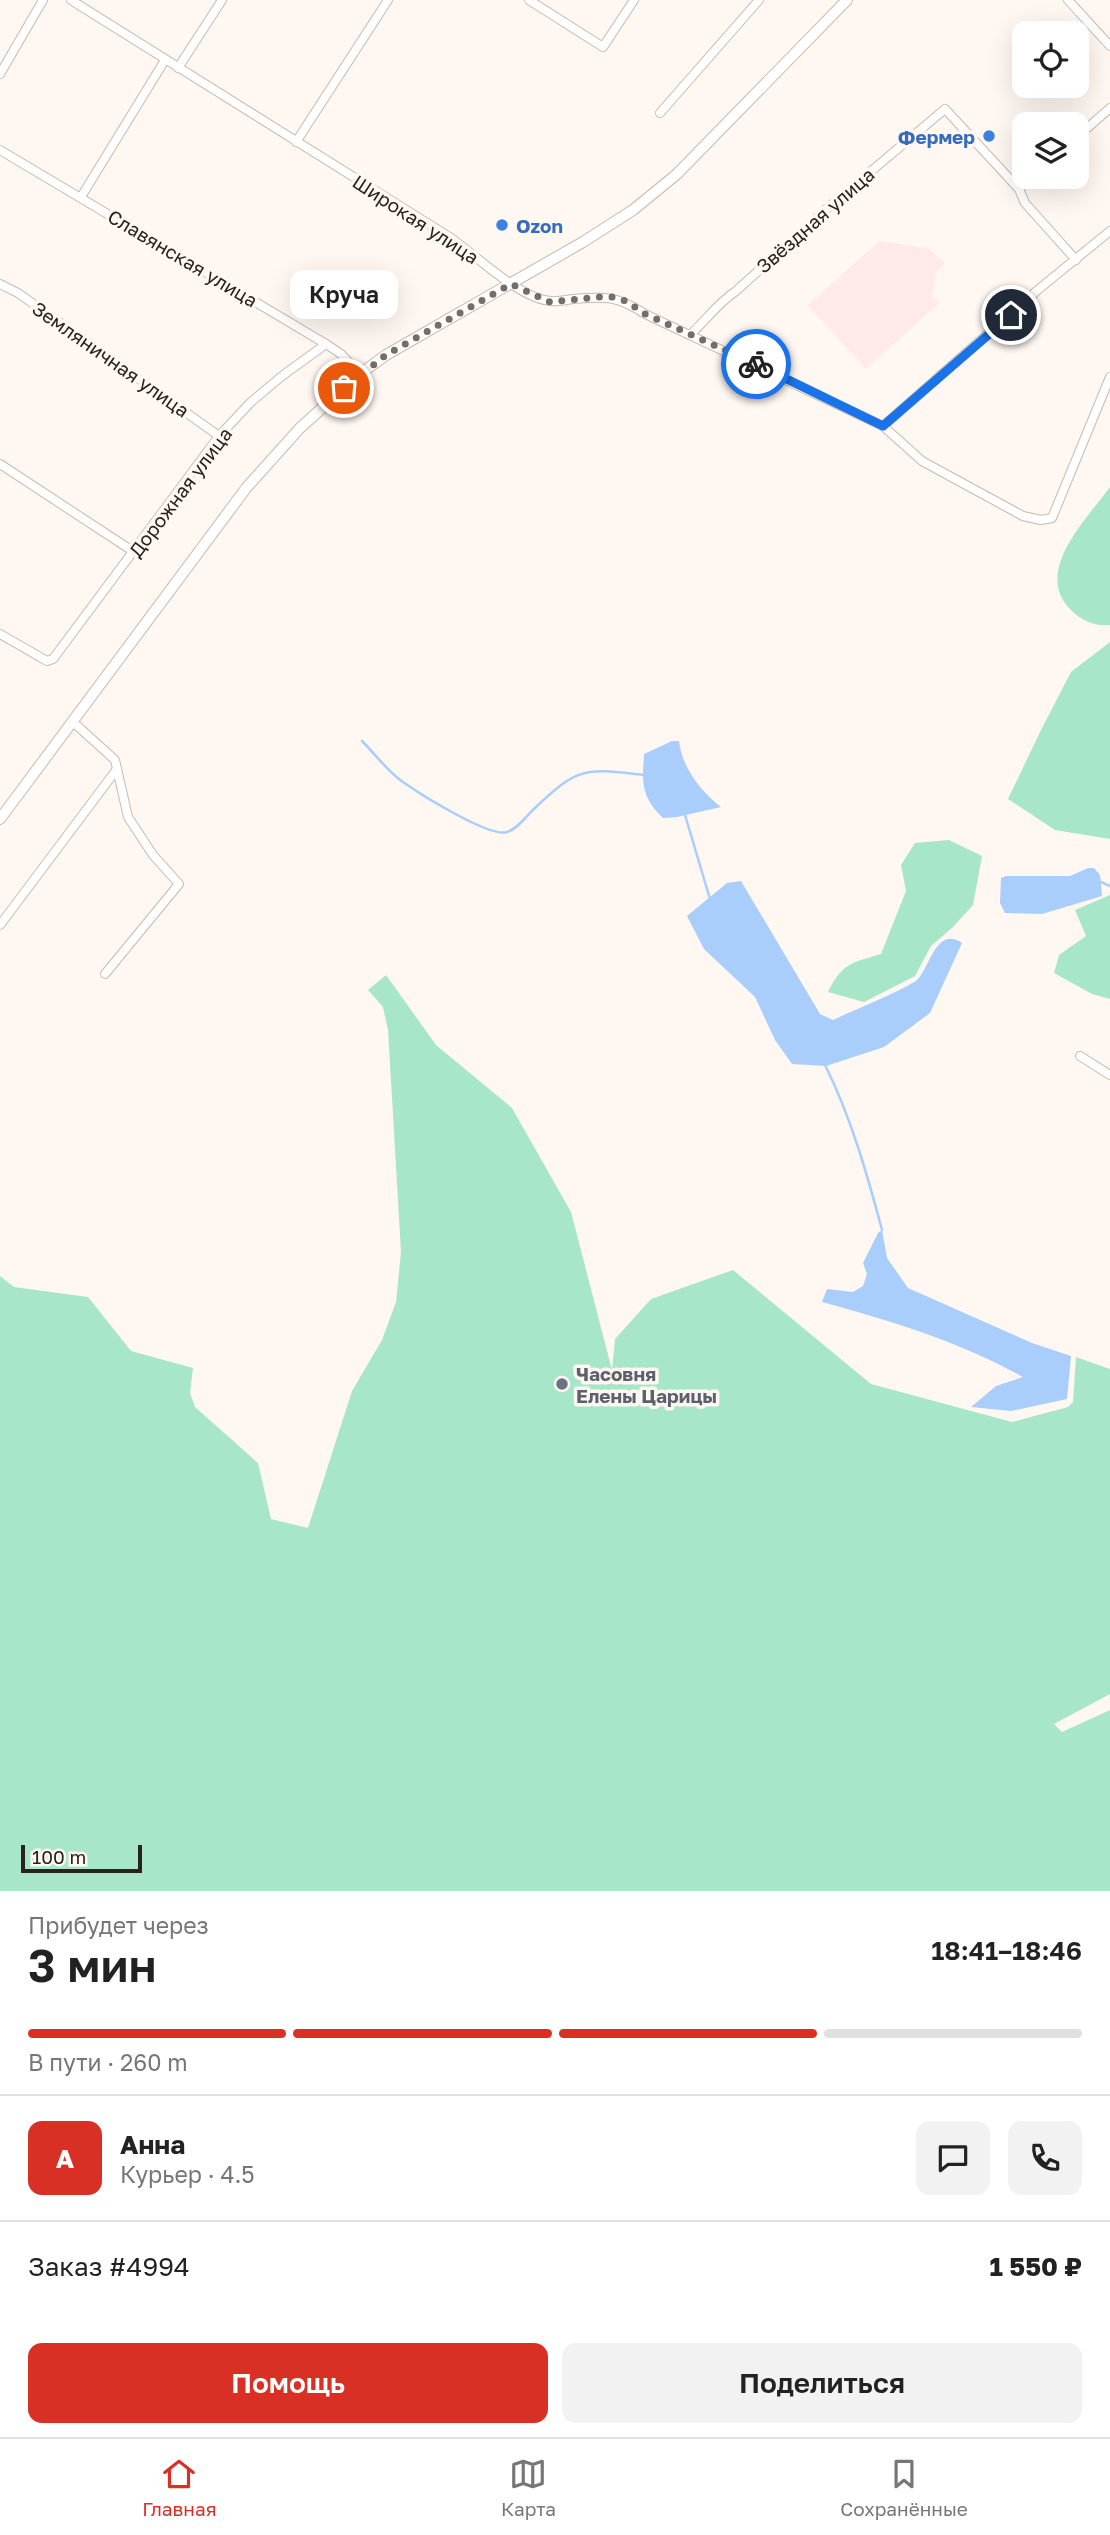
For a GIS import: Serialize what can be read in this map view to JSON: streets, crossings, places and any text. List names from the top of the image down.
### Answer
{
  "streets": {
    "street": [
      "Широкая улица",
      "Звёздная улица",
      "Славянская улица",
      "Земляничная улица",
      "Дорожная улица"
    ]
  },
  "crossings": [
    ["Широкая улица", "Звёздная улица"],
    ["Славянская улица", "Дорожная улица"],
    ["Земляничная улица", "Дорожная улица"]
  ],
  "places": [
    "Фермер",
    "Ozon",
    "Круча",
    "Часовня Елены Царицы"
  ],
  "scale_bar": "100 m",
  "page": {
    "bubble": "Круча",
    "scale": "100 m",
    "heading": ["3 мин", "Прибудет через", "18:41–18:46"],
    "panel": [
      "Анна",
      "Курьер · 4.5",
      "Заказ #4994",
      "1 550 ₽"
    ],
    "bar": "В пути · 260 m",
    "round": "А",
    "buttons": ["Помощь", "Поделиться"],
    "tabs": ["Главная", "Карта", "Сохранённые"]
  }
}
